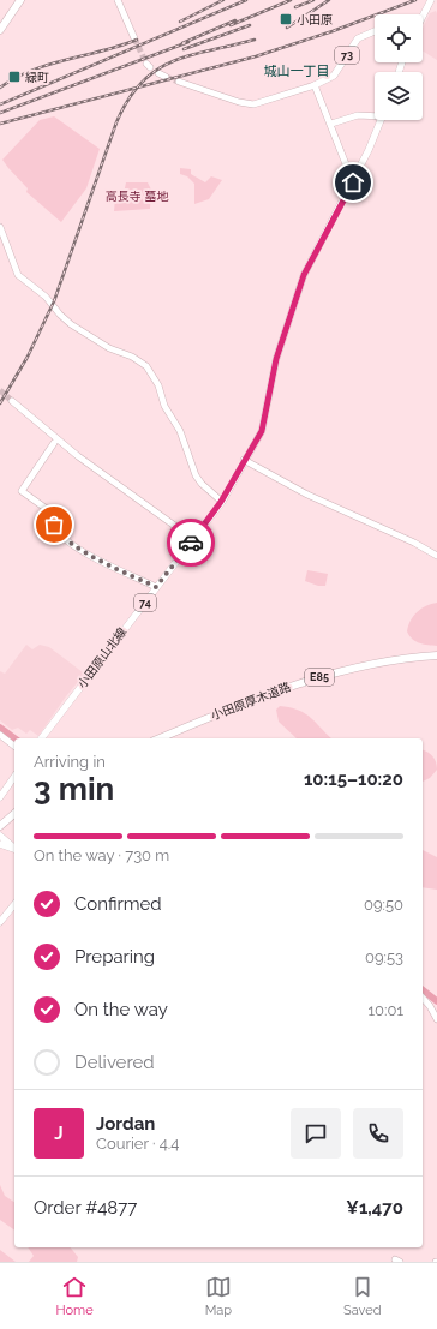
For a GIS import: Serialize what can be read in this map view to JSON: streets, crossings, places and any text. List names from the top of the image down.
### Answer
{
  "streets": {
    "highway": ["E85", "小田原厚木道路"],
    "main road": ["73", "74", "小田原山北線"]
  },
  "districts": ["城山一丁目"],
  "parks": ["高長寺 墓地"],
  "places": {
    "transit": ["小田原", "緑町"]
  },
  "page": {
    "heading": ["3 min", "Arriving in", "10:15–10:20"],
    "panel": [
      "Jordan",
      "Courier · 4.4",
      "Order #4877",
      "¥1,470"
    ],
    "bar": "On the way · 730 m",
    "list": [
      ["Confirmed", "09:50"],
      ["Preparing", "09:53"],
      ["On the way", "10:01"],
      "Delivered"
    ],
    "round": "J",
    "tabs": ["Home", "Map", "Saved"]
  }
}
